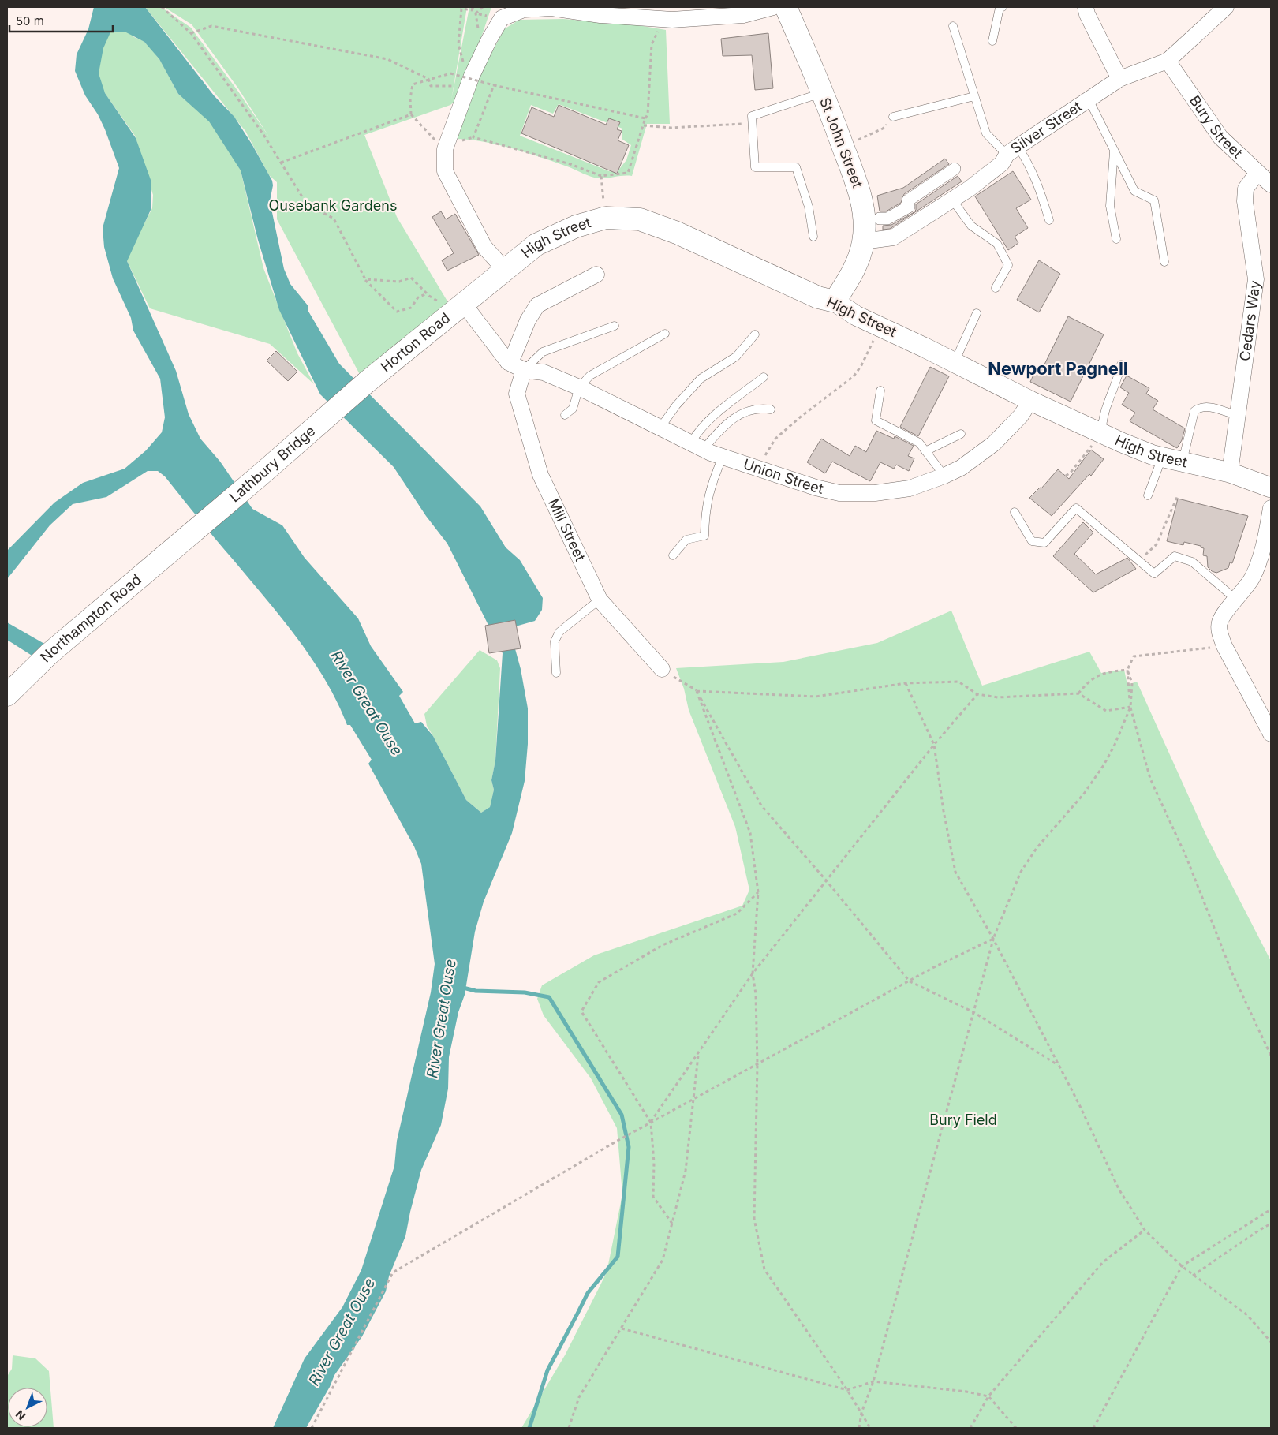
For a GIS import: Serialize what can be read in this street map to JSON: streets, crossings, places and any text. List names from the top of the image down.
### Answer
{
  "streets": {
    "main road": [
      "St John Street",
      "High Street",
      "Horton Road",
      "Lathbury Bridge",
      "Northampton Road"
    ],
    "street": [
      "Bury Street",
      "Silver Street",
      "Cedars Way",
      "Union Street",
      "Mill Street"
    ]
  },
  "crossings": [
    ["Bury Street", "Silver Street"],
    ["Bury Street", "Cedars Way"],
    ["Silver Street", "St John Street"],
    ["St John Street", "High Street"],
    ["High Street", "Cedars Way"],
    ["High Street", "Horton Road"],
    ["High Street", "Union Street"],
    ["Horton Road", "Lathbury Bridge"],
    ["Lathbury Bridge", "Northampton Road"],
    ["Union Street", "Mill Street"]
  ],
  "districts": ["Newport Pagnell"],
  "water": ["River Great Ouse"],
  "parks": ["Ousebank Gardens", "Bury Field"],
  "scale_bar": "50 m",
  "north": "bottom left"
}
